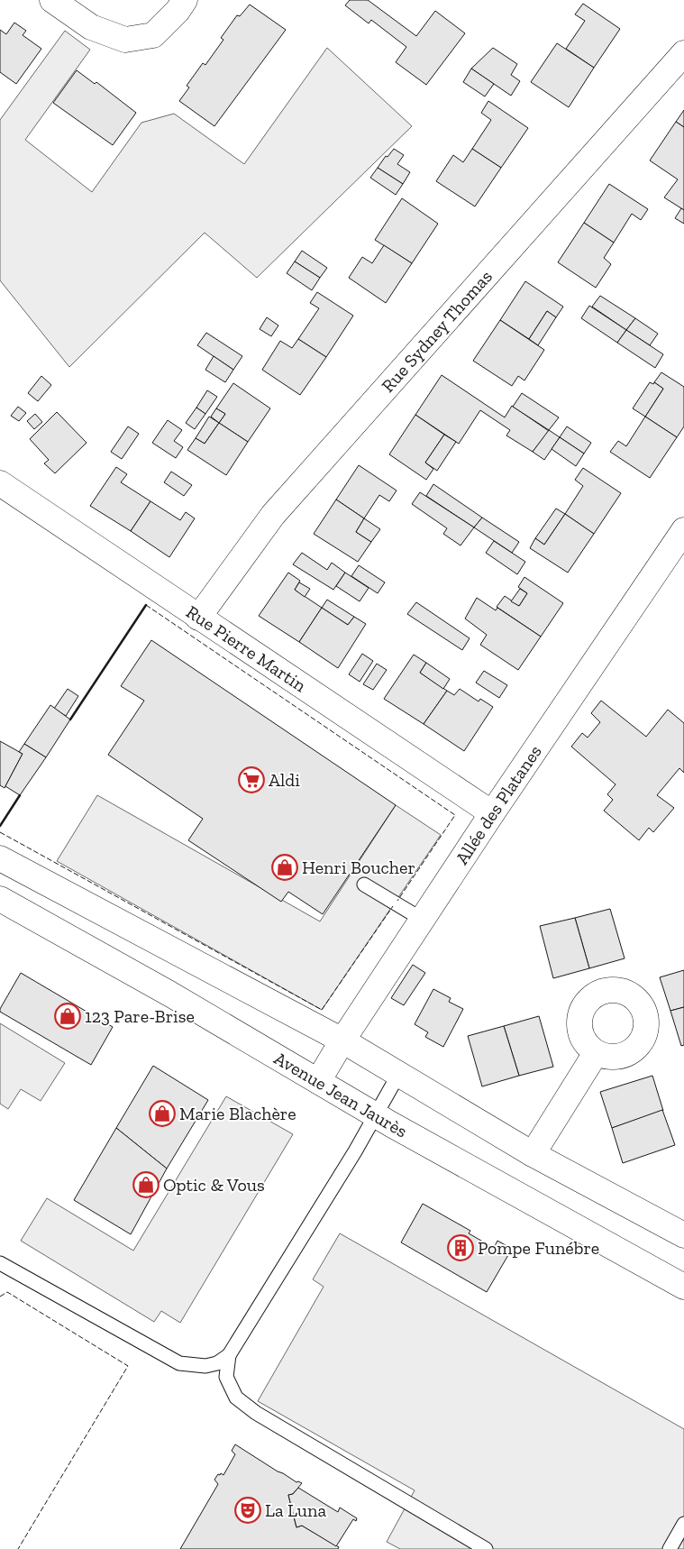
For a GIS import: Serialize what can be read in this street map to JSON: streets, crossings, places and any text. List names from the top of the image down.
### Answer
{
  "streets": {
    "street": [
      "Rue Sydney Thomas",
      "Rue Pierre Martin",
      "Allée des Platanes",
      "Avenue Jean Jaurès"
    ]
  },
  "crossings": [
    ["Rue Sydney Thomas", "Rue Pierre Martin"],
    ["Rue Pierre Martin", "Allée des Platanes"],
    ["Allée des Platanes", "Avenue Jean Jaurès"]
  ],
  "places": {
    "supermarket": ["Aldi"],
    "shop": [
      "Henri Boucher",
      "123 Pare-Brise",
      "Marie Blachère",
      "Optic & Vous"
    ],
    "building": ["Pompe Funébre"],
    "theatre": ["La Luna"]
  }
}
